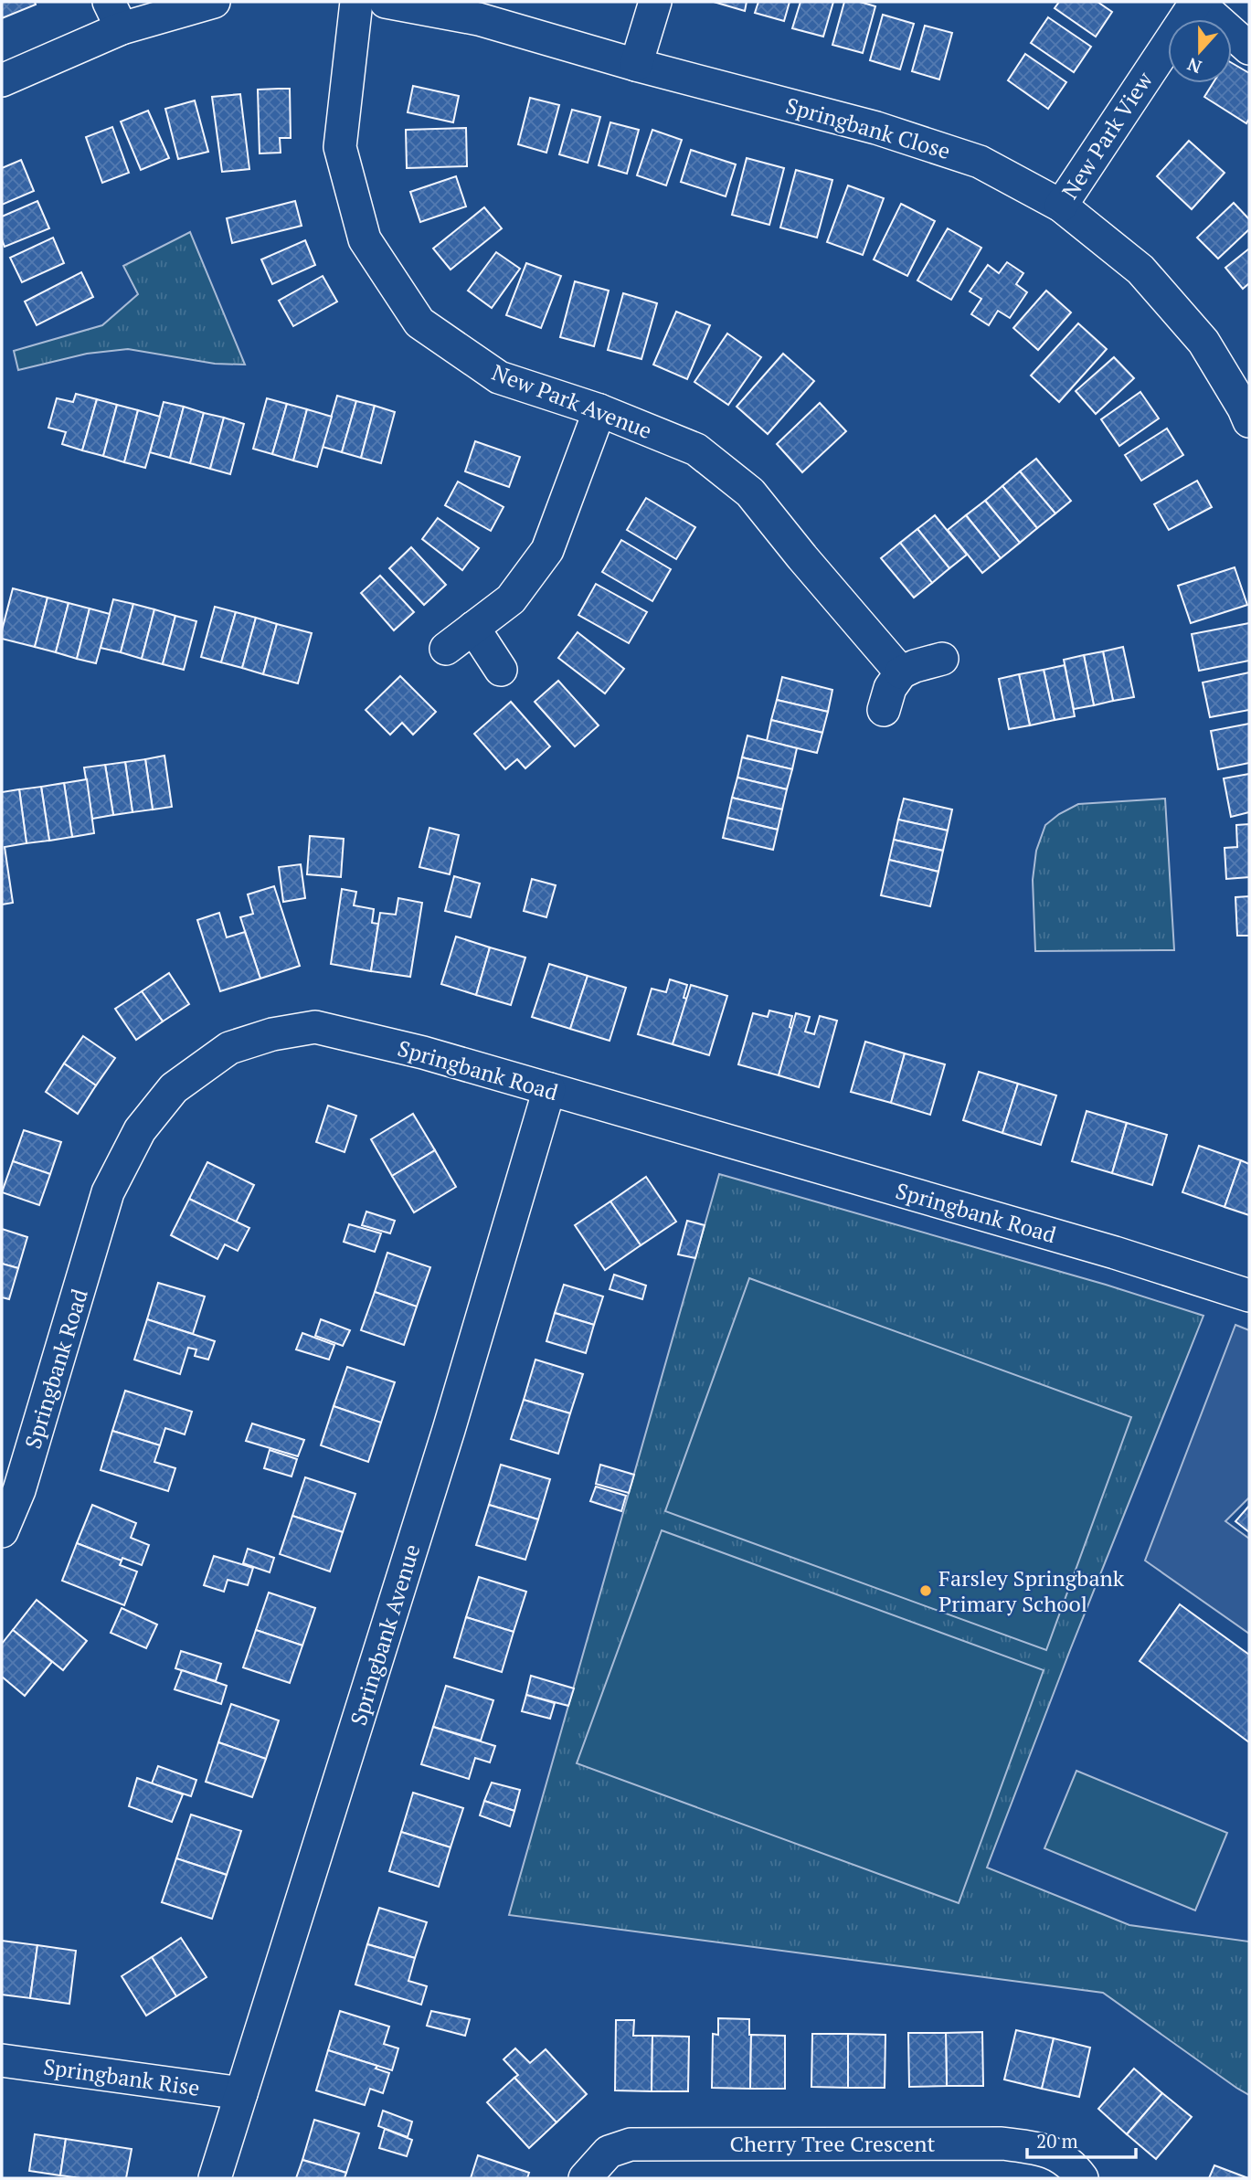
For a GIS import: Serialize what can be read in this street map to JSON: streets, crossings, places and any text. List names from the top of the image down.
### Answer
{
  "streets": {
    "street": [
      "Springbank Close",
      "New Park View",
      "New Park Avenue",
      "Springbank Road",
      "Springbank Avenue",
      "Springbank Rise",
      "Cherry Tree Crescent"
    ]
  },
  "crossings": [
    ["Springbank Close", "New Park View"],
    ["Springbank Road", "Springbank Avenue"],
    ["Springbank Avenue", "Springbank Rise"]
  ],
  "places": ["Farsley Springbank Primary School"],
  "scale_bar": "20 m",
  "north": "bottom"
}
